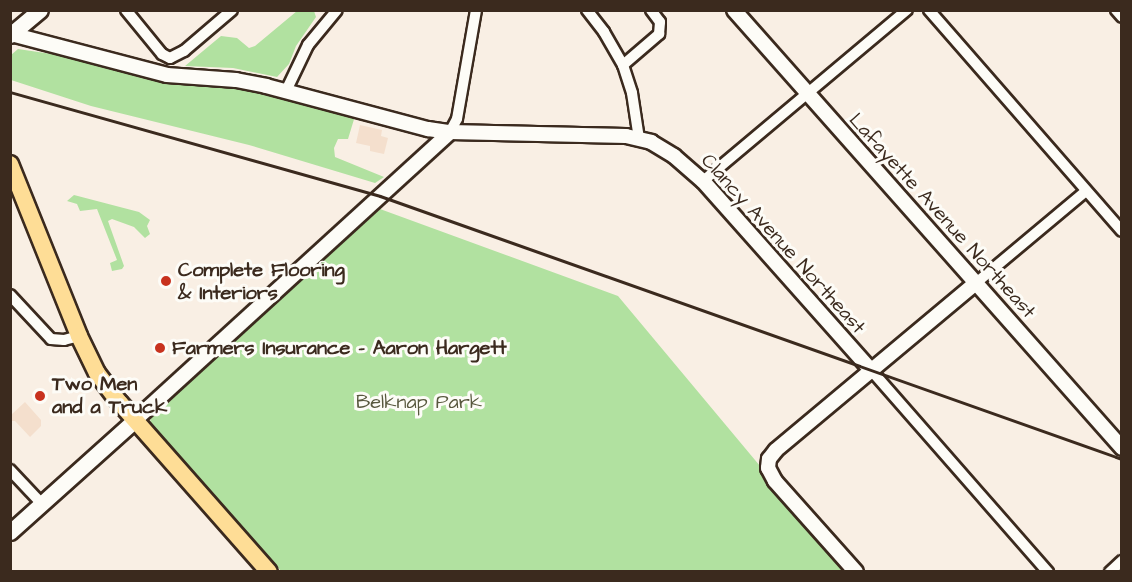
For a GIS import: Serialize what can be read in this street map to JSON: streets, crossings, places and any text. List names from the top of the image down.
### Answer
{
  "streets": {
    "street": ["Lafayette Avenue Northeast", "Clancy Avenue Northeast"]
  },
  "parks": ["Belknap Park"],
  "places": ["Complete Flooring & Interiors", "Farmers Insurance - Aaron Hargett", "Two Men and a Truck"]
}
